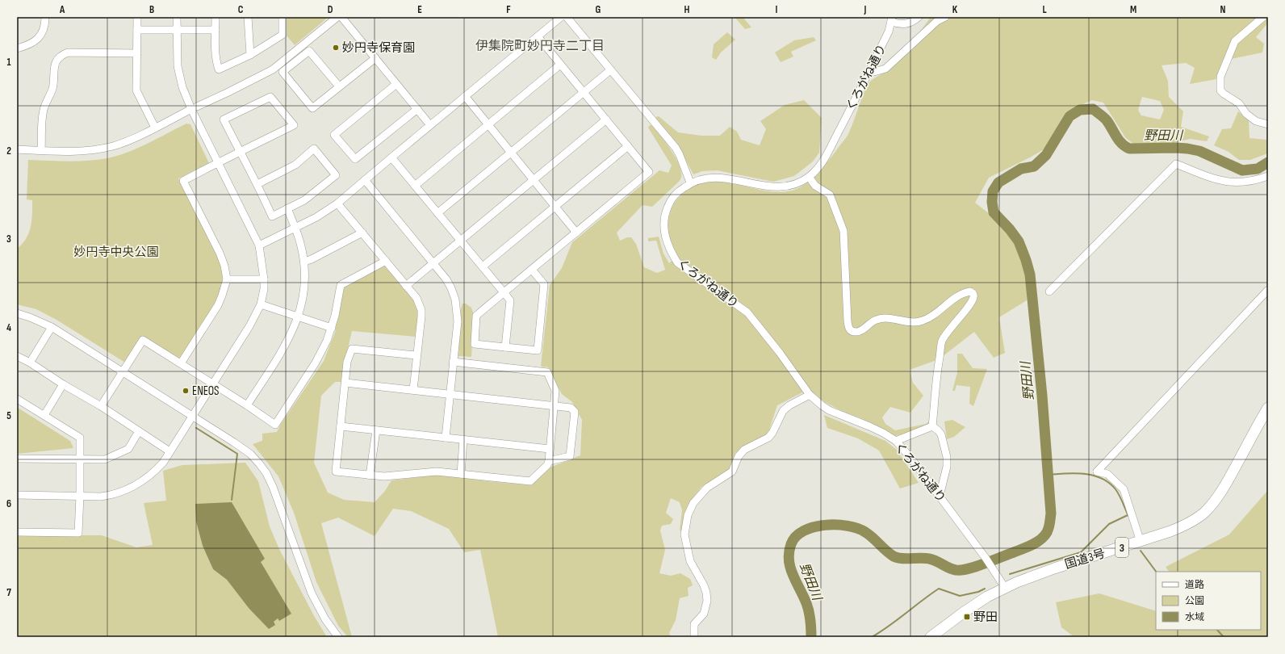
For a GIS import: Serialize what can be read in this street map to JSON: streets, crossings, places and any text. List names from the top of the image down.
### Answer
{
  "streets": {
    "highway": ["3", "国道3号"],
    "street": ["くろがね通り"]
  },
  "crossings": [
    ["くろがね通り", "国道3号"]
  ],
  "districts": ["伊集院町妙円寺二丁目"],
  "water": ["野田川"],
  "parks": ["妙円寺中央公園"],
  "places": {
    "other": ["妙円寺保育園", "ENEOS"],
    "transit": ["野田"]
  },
  "legend": ["道路", "公園", "水域"],
  "grid": {
    "columns": [
      "A",
      "B",
      "C",
      "D",
      "E",
      "F",
      "G",
      "H",
      "I",
      "J",
      "K",
      "L",
      "M",
      "N"
    ],
    "rows": [
      "1",
      "2",
      "3",
      "4",
      "5",
      "6",
      "7"
    ]
  }
}
